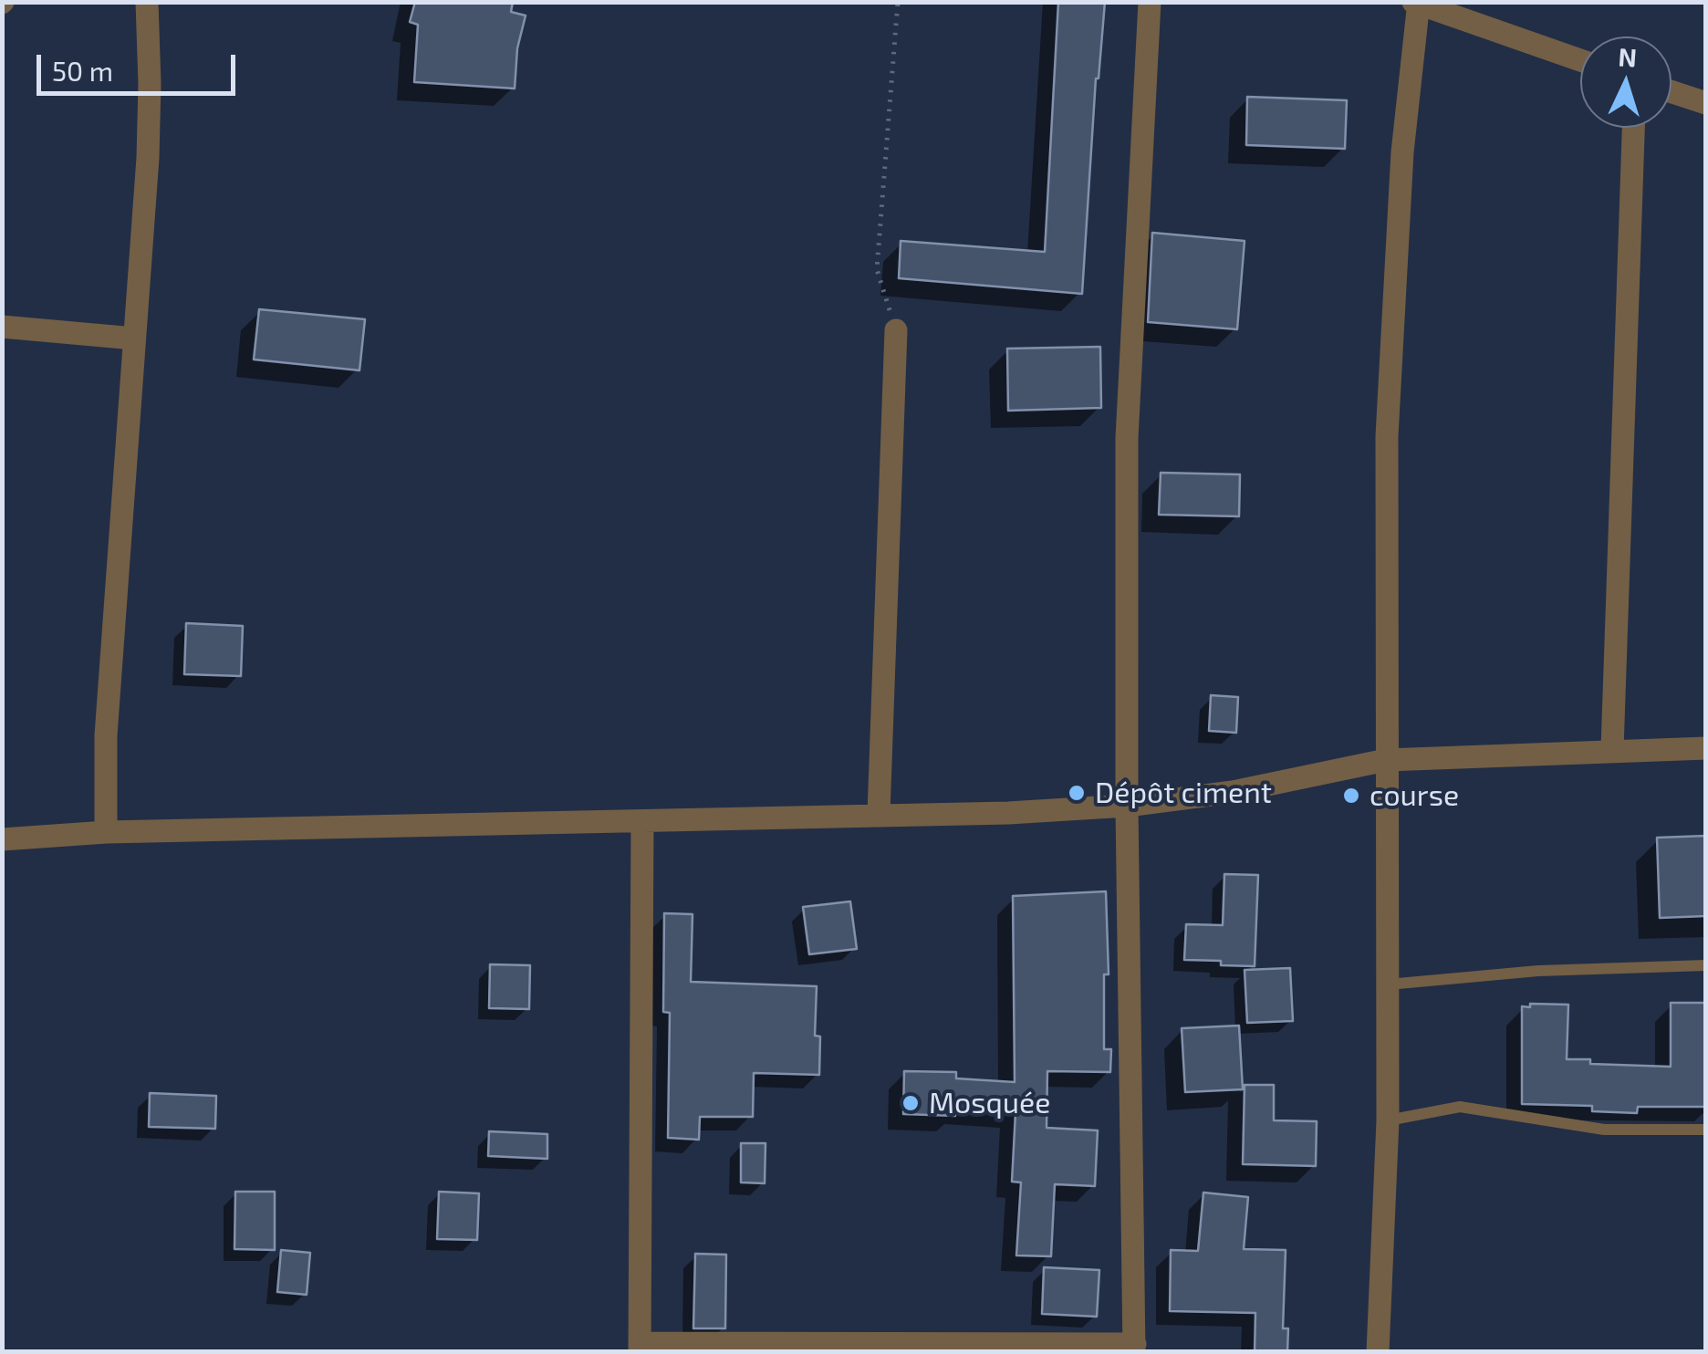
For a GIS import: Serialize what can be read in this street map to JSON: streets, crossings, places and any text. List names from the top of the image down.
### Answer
{
  "places": ["Dépôt ciment", "course", "Mosquée"],
  "scale_bar": "50 m",
  "north": "top"
}
